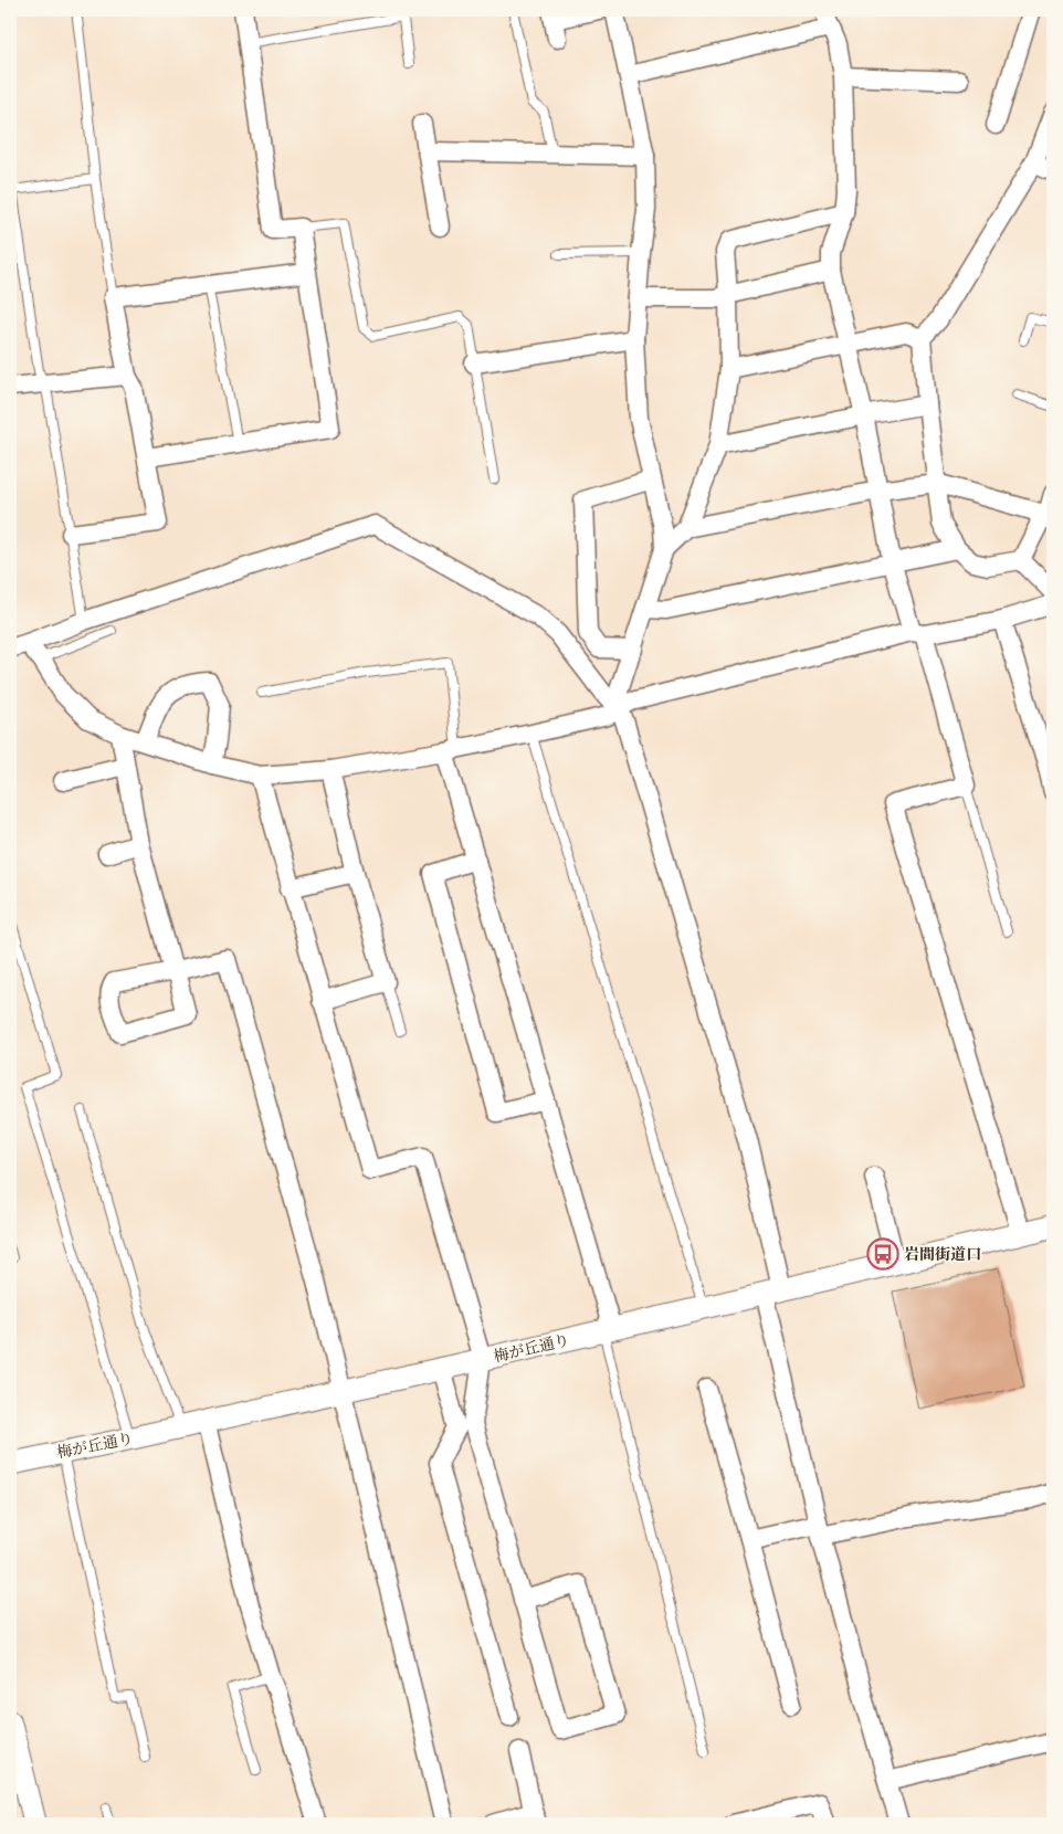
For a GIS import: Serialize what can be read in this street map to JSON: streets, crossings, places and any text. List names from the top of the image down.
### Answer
{
  "streets": {
    "street": ["梅が丘通り"]
  },
  "places": {
    "bus stop": ["岩間街道口"]
  }
}
